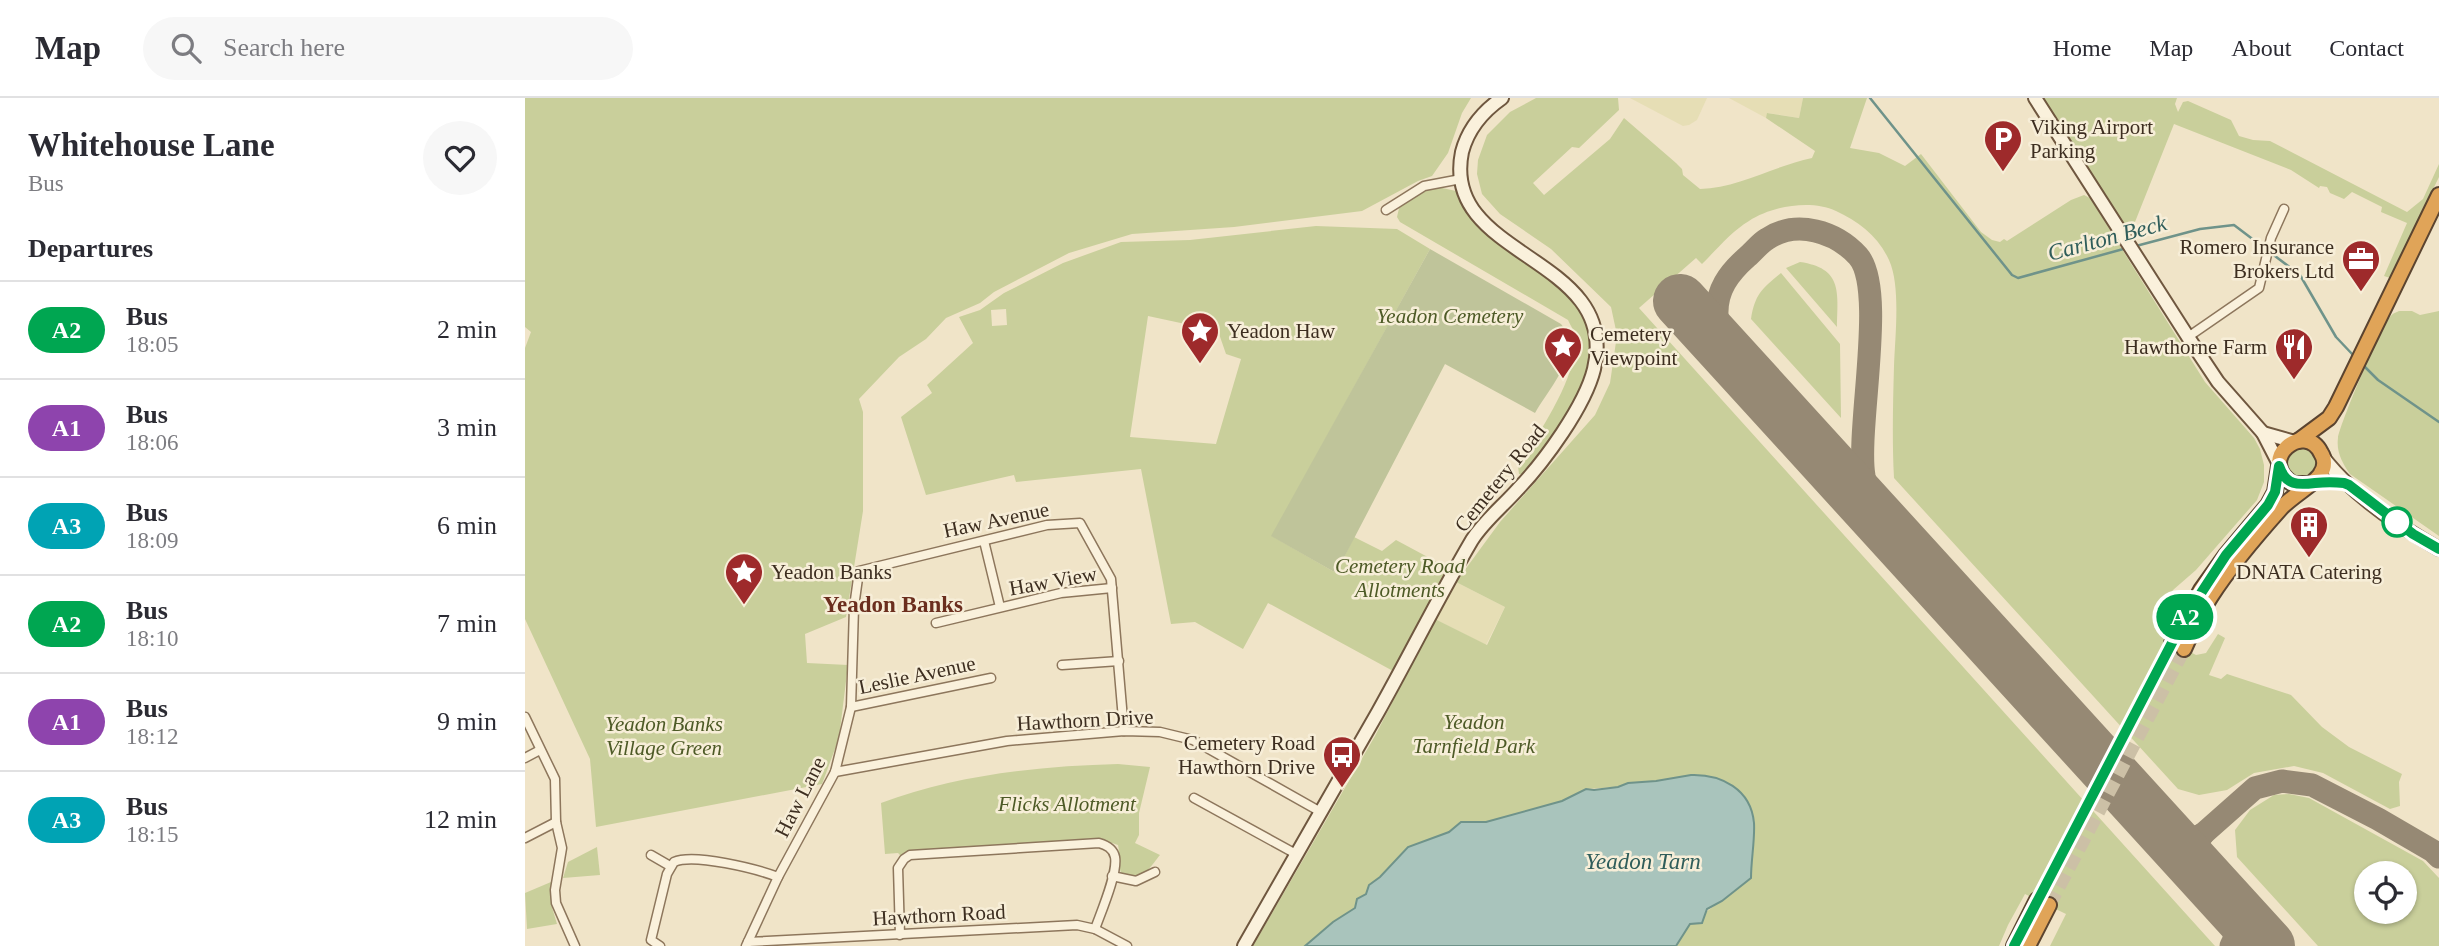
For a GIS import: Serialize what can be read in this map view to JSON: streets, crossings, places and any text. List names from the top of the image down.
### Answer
{
  "streets": {
    "street": [
      "Cemetery Road",
      "Haw Avenue",
      "Haw View",
      "Leslie Avenue",
      "Hawthorn Drive",
      "Haw Lane",
      "Hawthorn Road"
    ]
  },
  "crossings": [
    ["Cemetery Road", "Hawthorn Drive"],
    ["Haw Avenue", "Haw View"],
    ["Haw Avenue", "Hawthorn Drive"],
    ["Haw Avenue", "Haw Lane"],
    ["Leslie Avenue", "Haw Lane"],
    ["Hawthorn Drive", "Haw Lane"],
    ["Haw Lane", "Hawthorn Road"]
  ],
  "districts": ["Yeadon Banks"],
  "water": ["Carlton Beck", "Yeadon Tarn"],
  "parks": [
    "Yeadon Cemetery",
    "Cemetery Road Allotments",
    "Yeadon Tarnfield Park",
    "Yeadon Banks Village Green",
    "Flicks Allotment"
  ],
  "places": {
    "parking": ["Viking Airport Parking"],
    "office": ["Romero Insurance Brokers Ltd"],
    "place": ["Yeadon Haw", "Cemetery Viewpoint", "Yeadon Banks"],
    "restaurant": ["Hawthorne Farm"],
    "building": ["DNATA Catering"],
    "bus stop": ["Cemetery Road Hawthorn Drive"]
  },
  "lines": ["bus line A2"],
  "page": {
    "header": "Map",
    "search": "Search here",
    "nav": [
      "Home",
      "Map",
      "About",
      "Contact"
    ],
    "heading": [
      ["Whitehouse Lane", "Bus"],
      "Departures"
    ],
    "on_map": "A2",
    "list": [
      {
        "mark": "A2",
        "name": "Bus",
        "note": "18:05",
        "value": "2 min"
      },
      {
        "mark": "A1",
        "name": "Bus",
        "note": "18:06",
        "value": "3 min"
      },
      {
        "mark": "A3",
        "name": "Bus",
        "note": "18:09",
        "value": "6 min"
      },
      {
        "mark": "A2",
        "name": "Bus",
        "note": "18:10",
        "value": "7 min"
      },
      {
        "mark": "A1",
        "name": "Bus",
        "note": "18:12",
        "value": "9 min"
      },
      {
        "mark": "A3",
        "name": "Bus",
        "note": "18:15",
        "value": "12 min"
      }
    ]
  }
}
